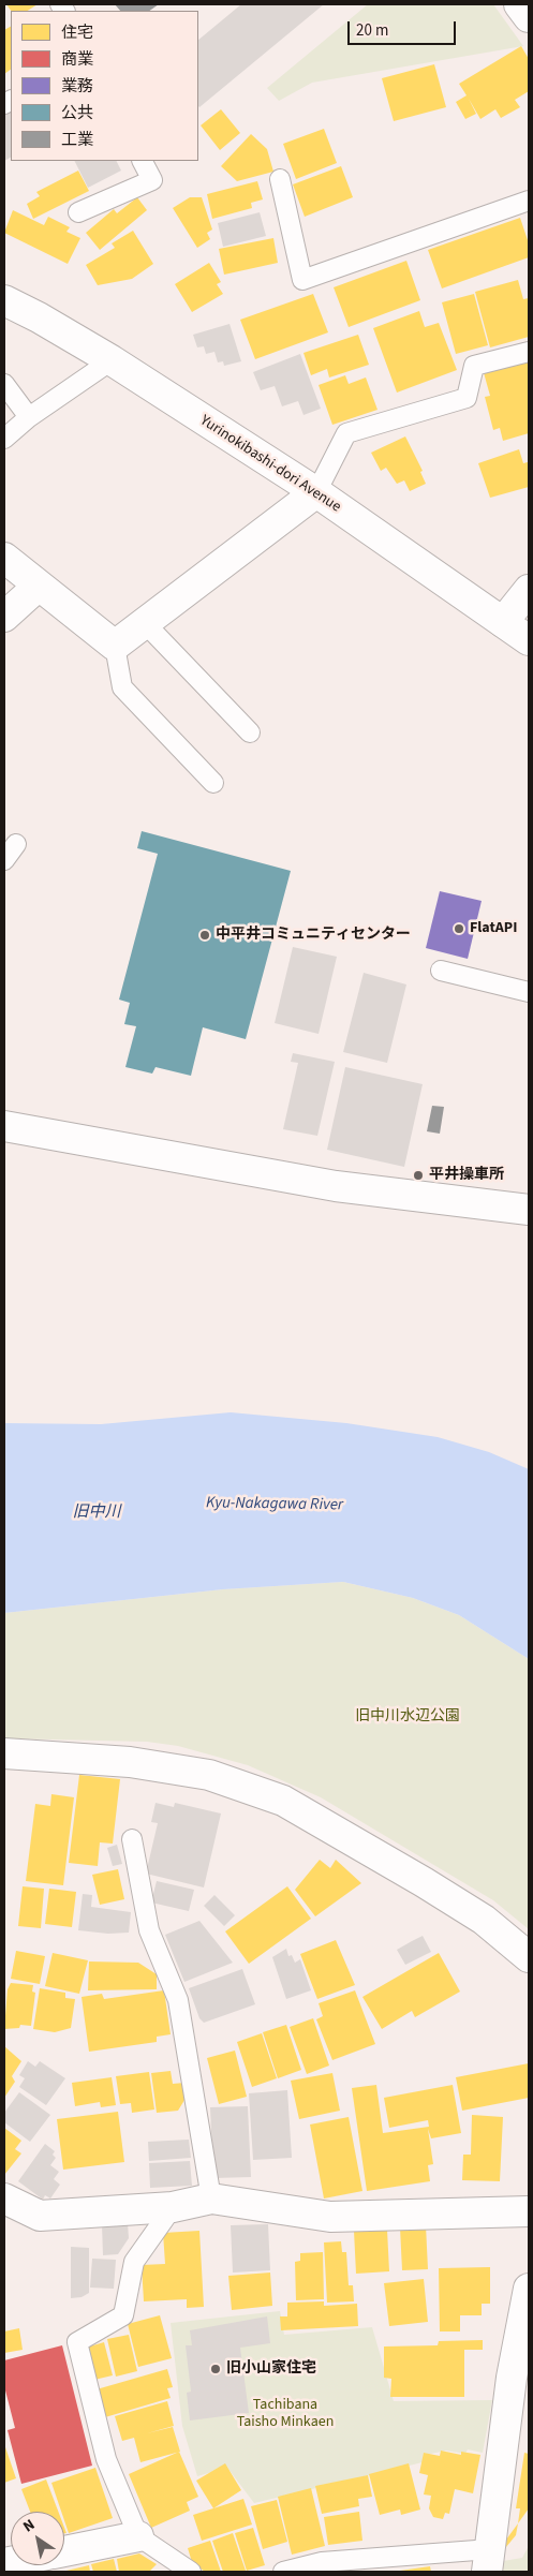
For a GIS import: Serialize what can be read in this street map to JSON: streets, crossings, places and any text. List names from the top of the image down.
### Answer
{
  "streets": {
    "street": ["Yurinokibashi-dori Avenue"]
  },
  "water": ["Kyu-Nakagawa River", "旧中川"],
  "parks": ["旧中川水辺公園", "Tachibana Taisho Minkaen"],
  "places": [
    "FlatAPI",
    "中平井コミュニティセンター",
    "平井操車所",
    "旧小山家住宅"
  ],
  "legend": [
    "住宅",
    "商業",
    "業務",
    "公共",
    "工業"
  ],
  "scale_bar": "20 m",
  "north": "top left"
}
